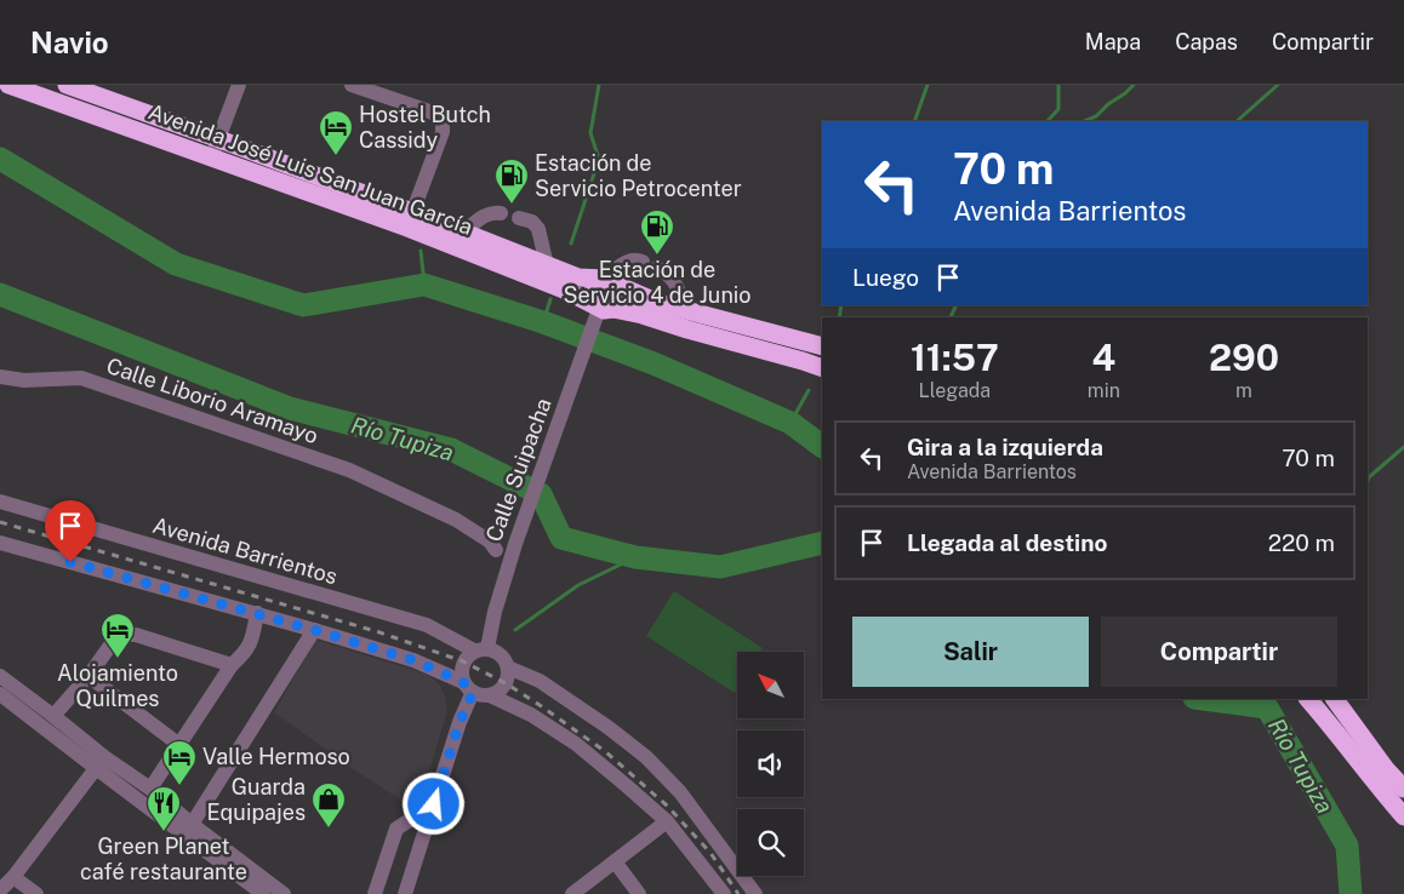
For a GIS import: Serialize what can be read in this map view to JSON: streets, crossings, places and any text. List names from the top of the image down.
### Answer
{
  "streets": {
    "highway": ["Avenida José Luis San Juan García"],
    "street": ["Calle Liborio Aramayo", "Calle Suipacha", "Avenida Barrientos"]
  },
  "crossings": [
    ["Avenida José Luis San Juan García", "Calle Suipacha"],
    ["Calle Suipacha", "Avenida Barrientos"]
  ],
  "water": ["Río Tupiza"],
  "places": {
    "hotel": ["Hostel Butch Cassidy", "Alojamiento Quilmes", "Valle Hermoso"],
    "fuel station": ["Estación de Servicio Petrocenter", "Estación de Servicio 4 de Junio"],
    "shop": ["Guarda Equipajes"],
    "restaurant": ["Green Planet café restaurante"]
  },
  "north": "top left",
  "page": {
    "header": "Navio",
    "nav": ["Mapa", "Capas", "Compartir"],
    "turn": ["70 m", "Avenida Barrientos"],
    "then": "Luego",
    "eta": [
      "11:57",
      "Llegada",
      "4",
      "min",
      "290",
      "m"
    ],
    "list": [
      {
        "name": "Gira a la izquierda",
        "note": "Avenida Barrientos",
        "value": "70 m"
      },
      {
        "name": "Llegada al destino",
        "value": "220 m"
      }
    ],
    "buttons": ["Salir", "Compartir"]
  }
}
